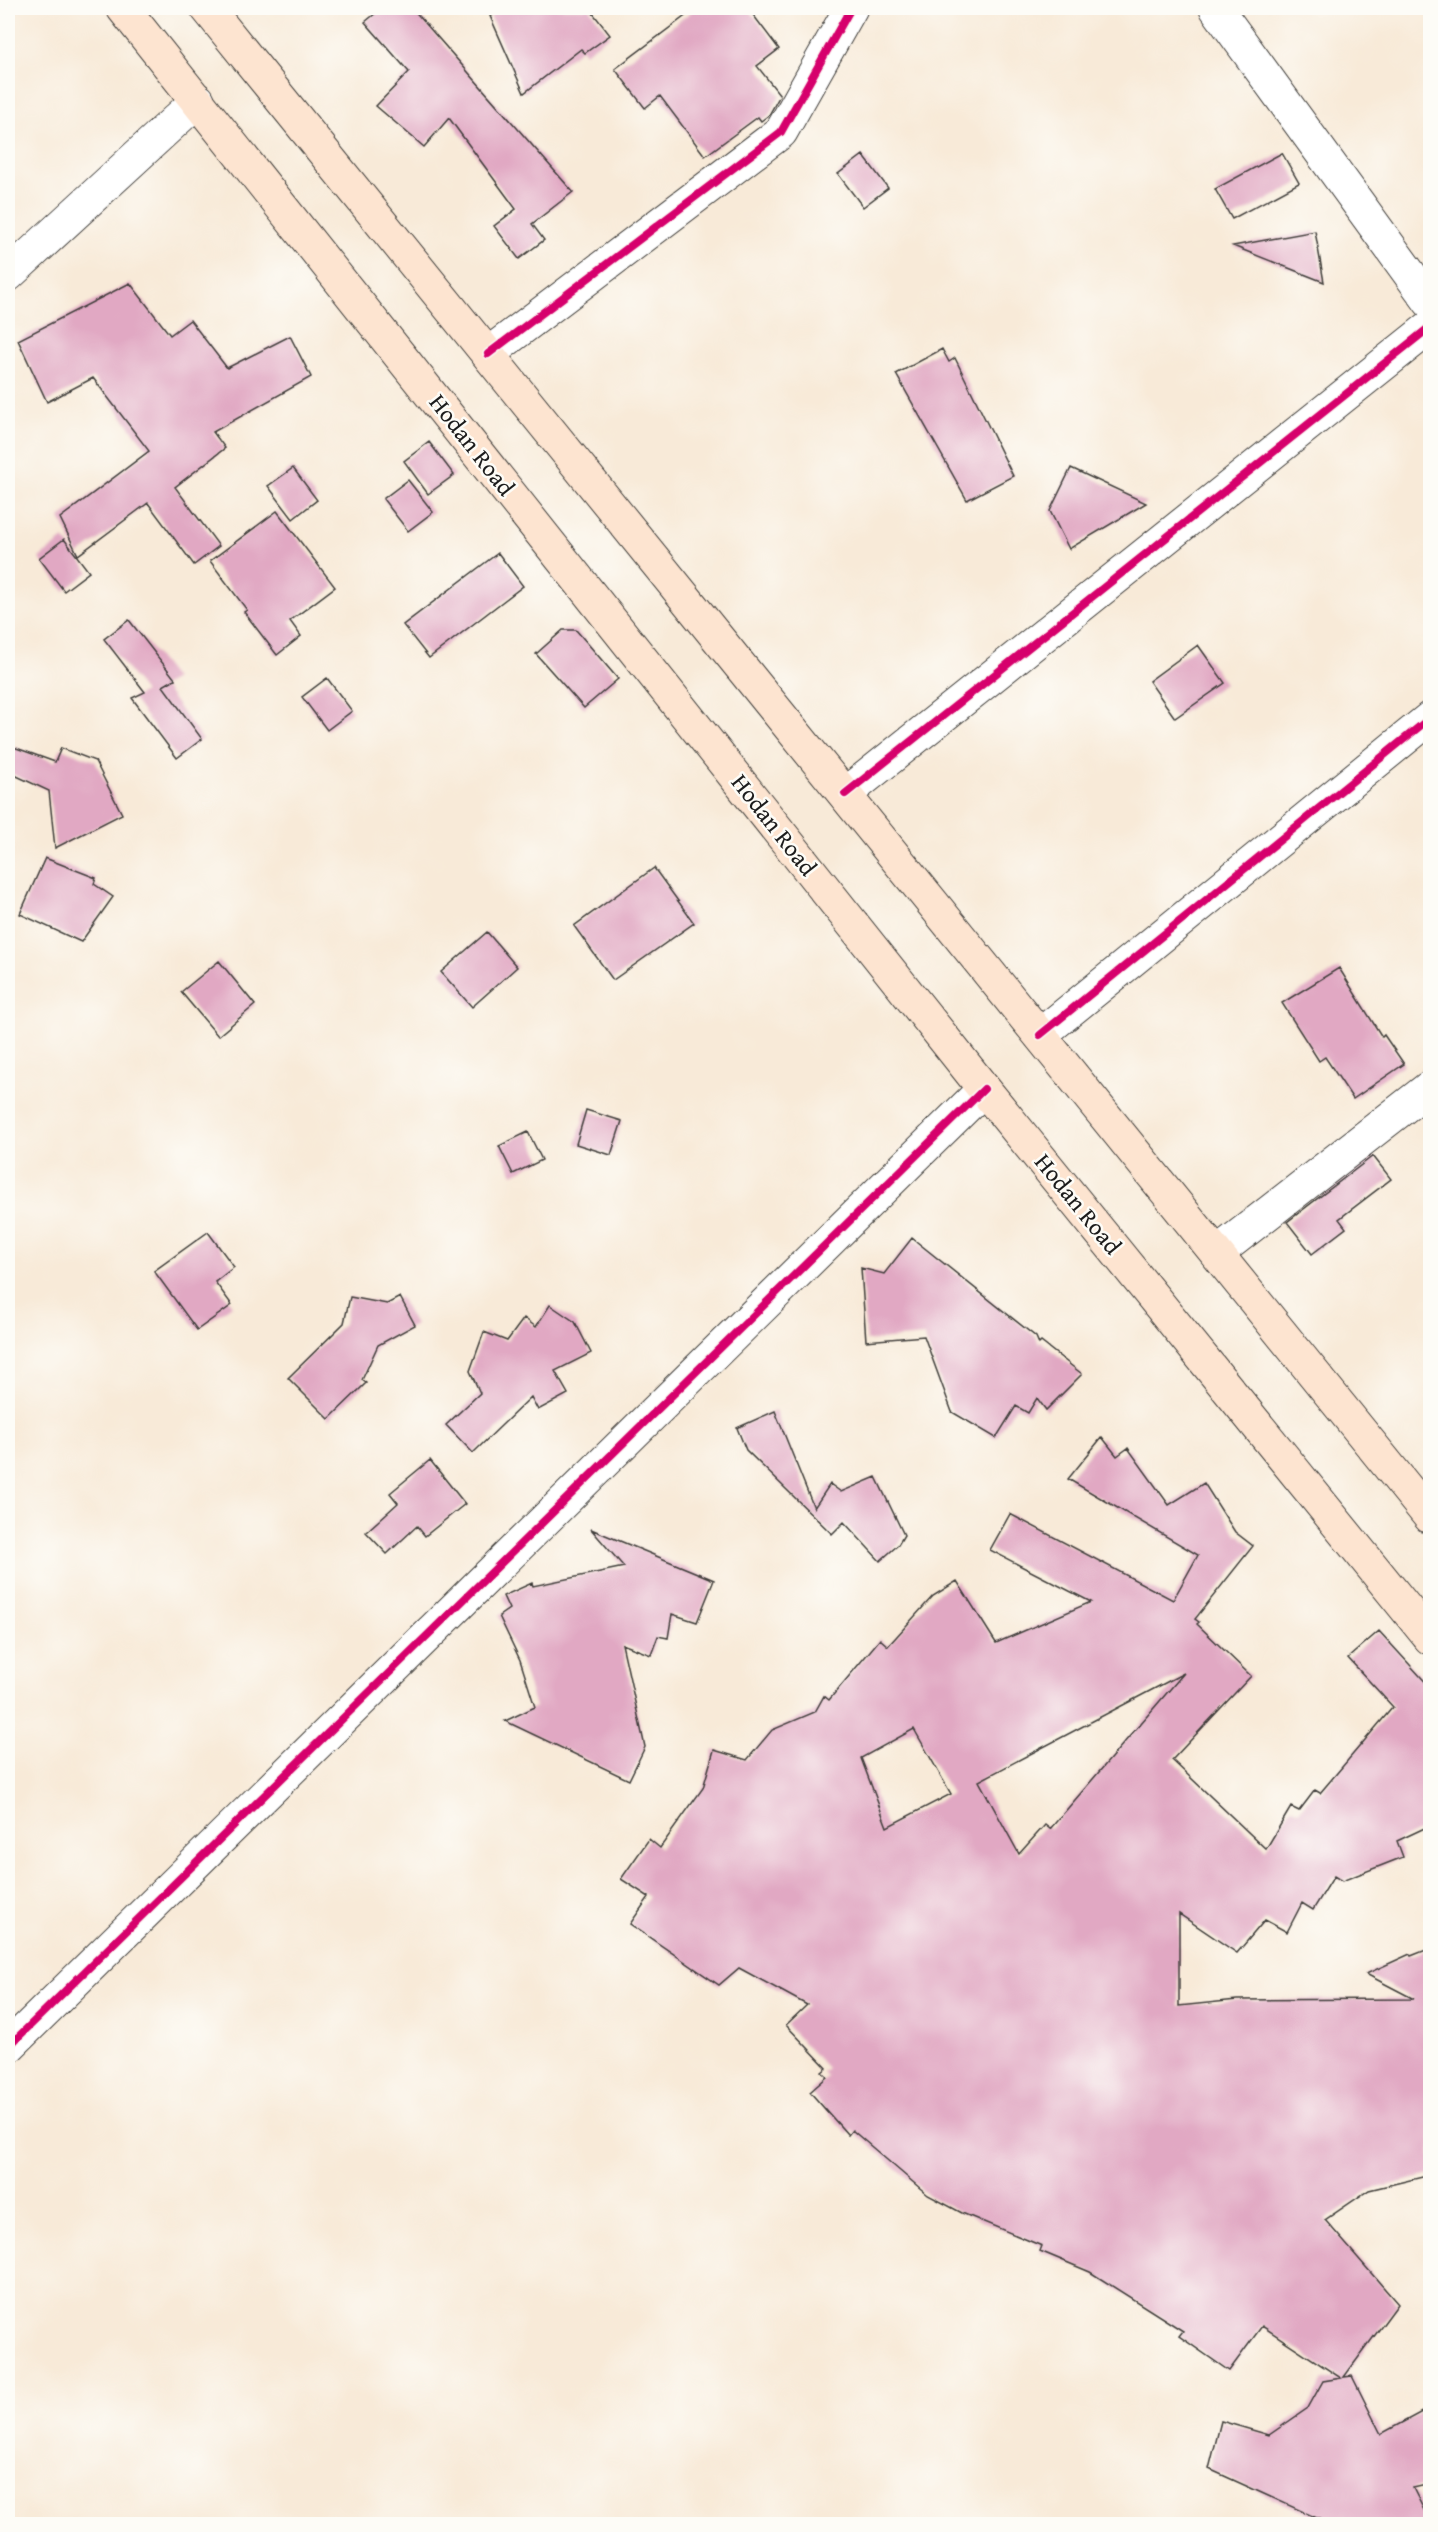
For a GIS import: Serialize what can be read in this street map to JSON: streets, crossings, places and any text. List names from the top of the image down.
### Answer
{
  "streets": {
    "main road": ["Hodan Road"]
  }
}
